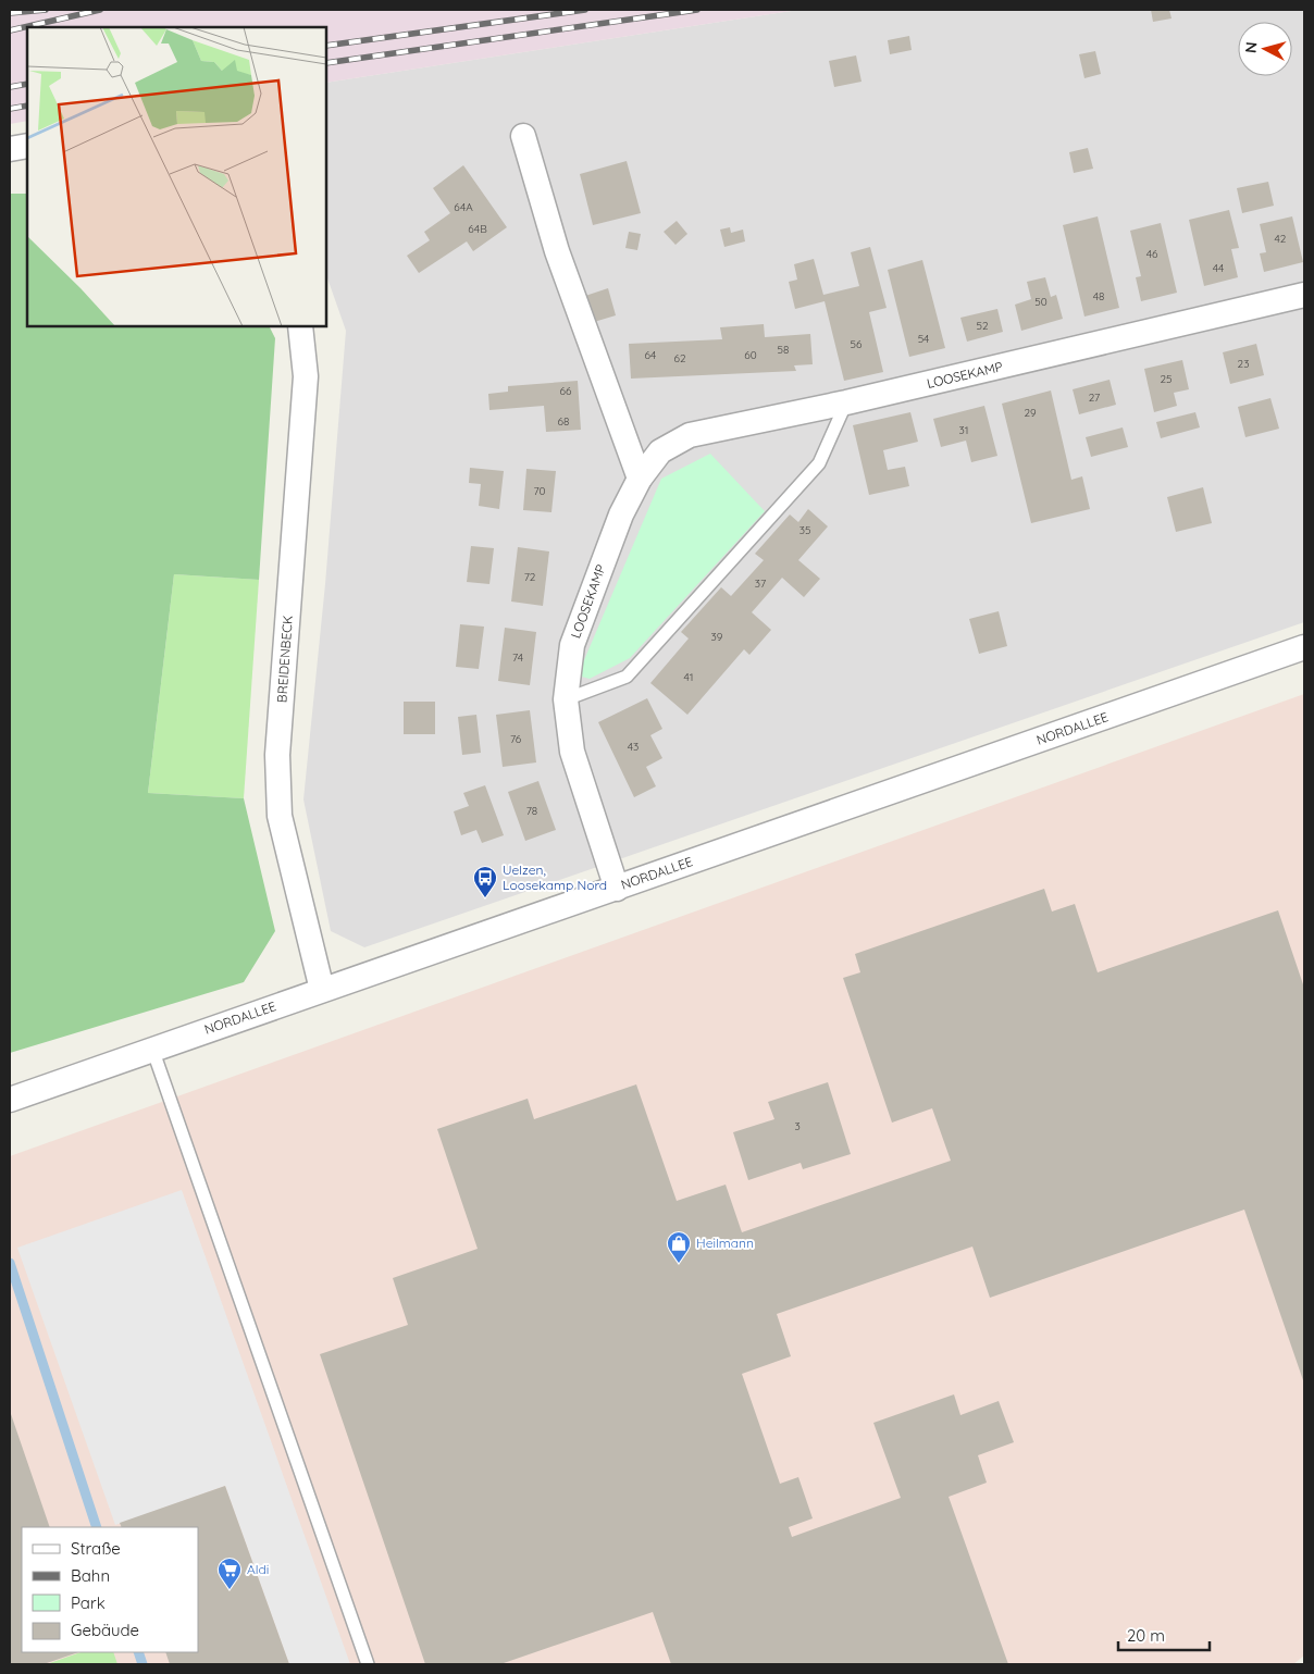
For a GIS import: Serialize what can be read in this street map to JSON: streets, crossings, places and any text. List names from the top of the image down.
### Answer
{
  "streets": {
    "street": ["LOOSEKAMP", "BREIDENBECK", "NORDALLEE"]
  },
  "crossings": [
    ["LOOSEKAMP", "NORDALLEE"],
    ["BREIDENBECK", "NORDALLEE"]
  ],
  "places": {
    "bus stop": ["Uelzen, Loosekamp Nord"],
    "shop": ["Heilmann"],
    "supermarket": ["Aldi"]
  },
  "house_numbers": [
    "64A",
    "64B",
    "42",
    "46",
    "44",
    "48",
    "50",
    "52",
    "54",
    "56",
    "58",
    "64",
    "60",
    "62",
    "23",
    "25",
    "66",
    "27",
    "29",
    "68",
    "31",
    "70",
    "35",
    "72",
    "37",
    "39",
    "74",
    "41",
    "76",
    "43",
    "78",
    "3"
  ],
  "legend": [
    "Straße",
    "Bahn",
    "Park",
    "Gebäude"
  ],
  "scale_bar": "20 m",
  "north": "left"
}
